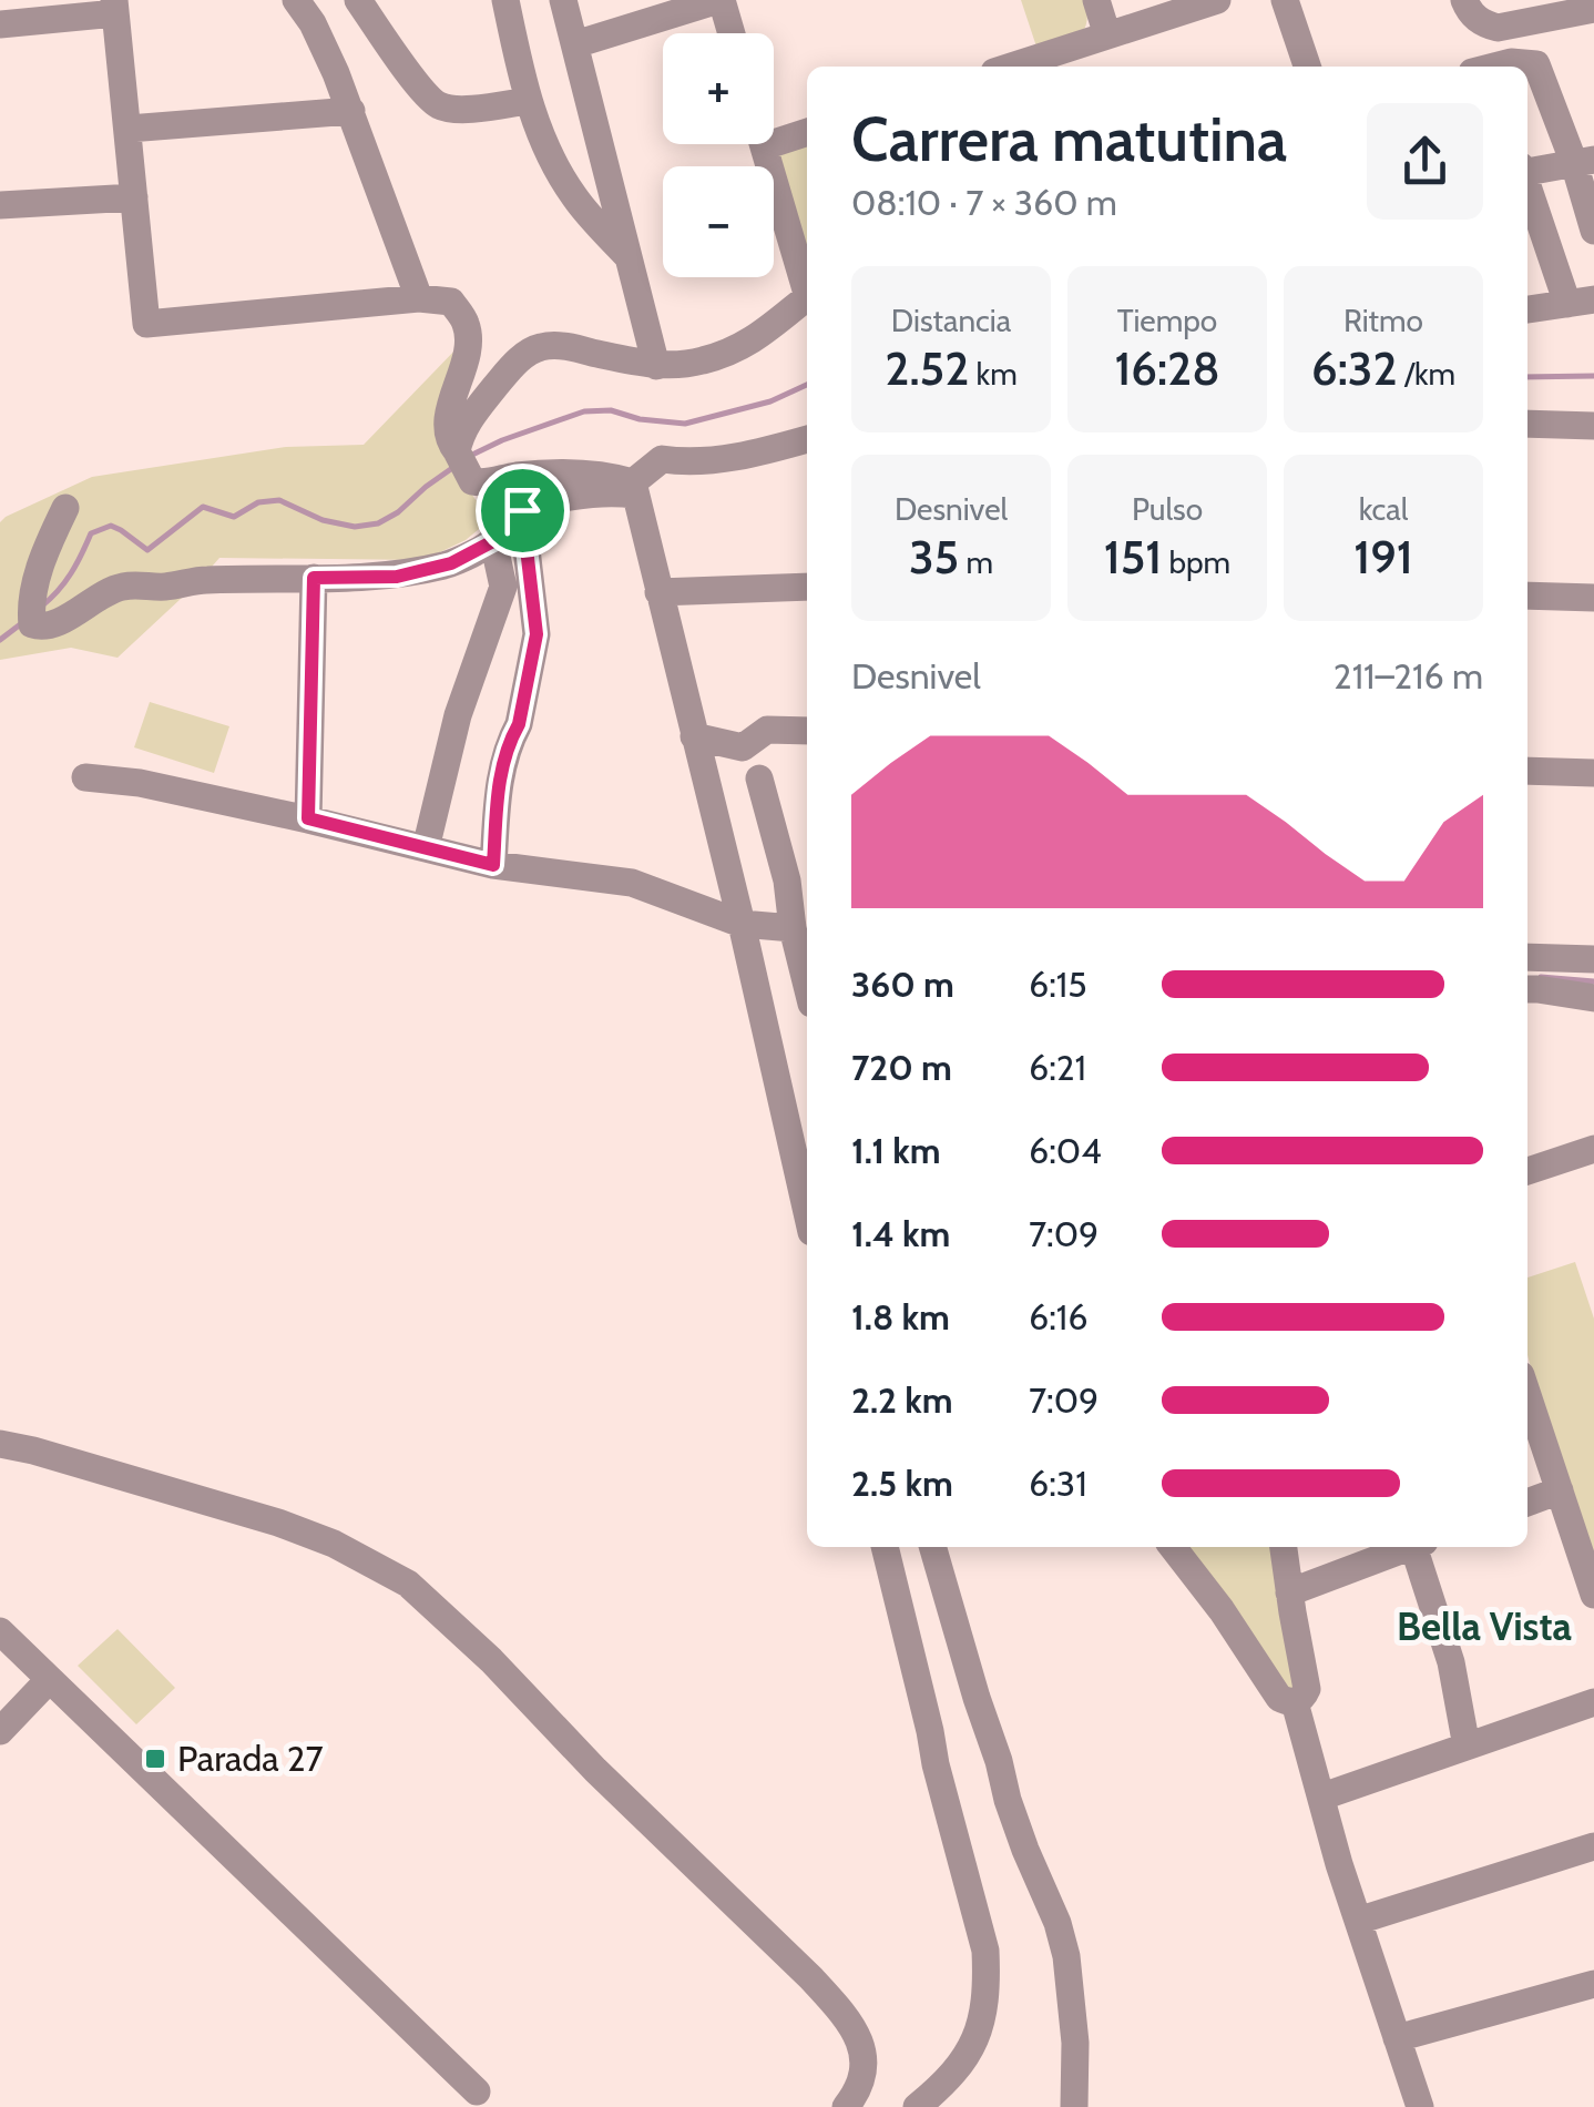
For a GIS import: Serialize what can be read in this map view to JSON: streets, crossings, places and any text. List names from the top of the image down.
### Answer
{
  "districts": ["Bella Vista"],
  "places": {
    "transit": ["Parada 27"]
  },
  "page": {
    "map_buttons": ["+", "−"],
    "heading": ["Carrera matutina", "08:10 · 7 × 360 m"],
    "stats": [
      ["Distancia", "2.52 km"],
      ["Tiempo", "16:28"],
      ["Ritmo", "6:32 /km"],
      ["Desnivel", "35 m"],
      ["Pulso", "151 bpm"],
      ["kcal", "191"]
    ],
    "chart": ["Desnivel", "211–216 m"],
    "list": [
      {
        "name": "360 m",
        "note": "6:15"
      },
      {
        "name": "720 m",
        "note": "6:21"
      },
      {
        "name": "1.1 km",
        "note": "6:04"
      },
      {
        "name": "1.4 km",
        "note": "7:09"
      },
      {
        "name": "1.8 km",
        "note": "6:16"
      },
      {
        "name": "2.2 km",
        "note": "7:09"
      },
      {
        "name": "2.5 km",
        "note": "6:31"
      }
    ]
  }
}
